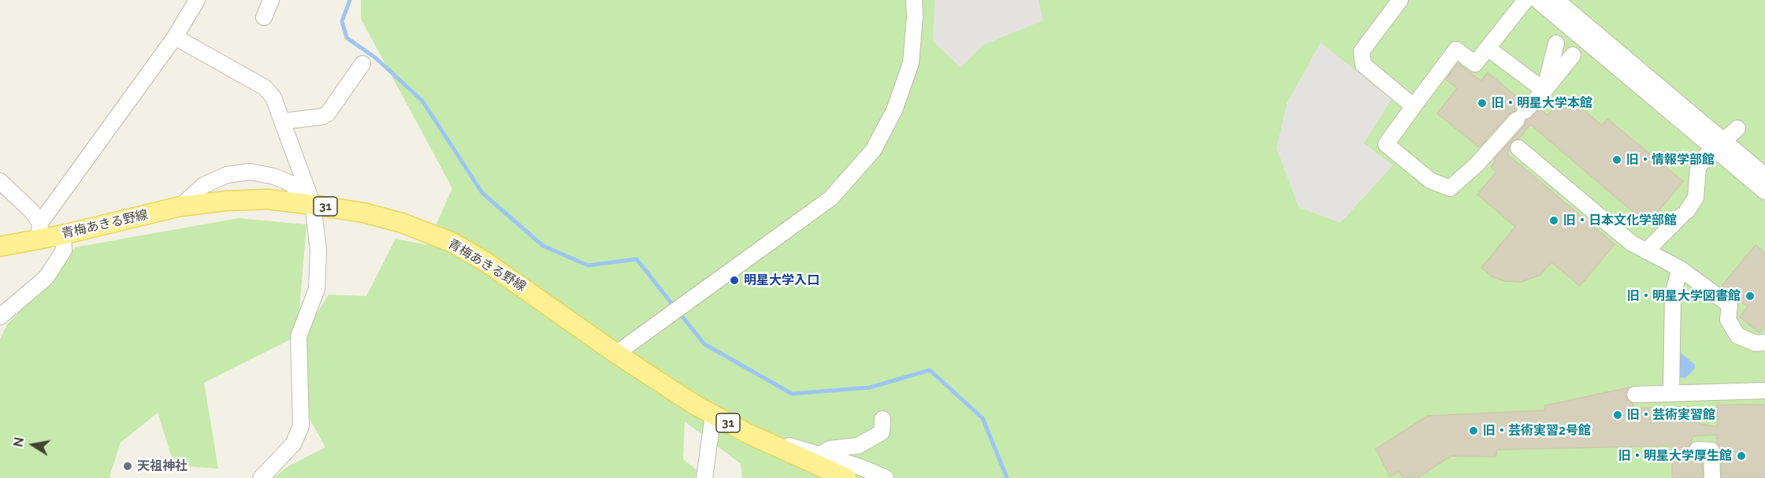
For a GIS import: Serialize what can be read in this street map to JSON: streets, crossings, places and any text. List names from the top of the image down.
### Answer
{
  "streets": {
    "main road": ["31", "青梅あきる野線"]
  },
  "places": [
    "旧・明星大学本館",
    "旧・情報学部館",
    "旧・日本文化学部館",
    "明星大学入口",
    "旧・明星大学図書館",
    "旧・芸術実習館",
    "旧・芸術実習2号館",
    "旧・明星大学厚生館",
    "天祖神社"
  ],
  "north": "left"
}
